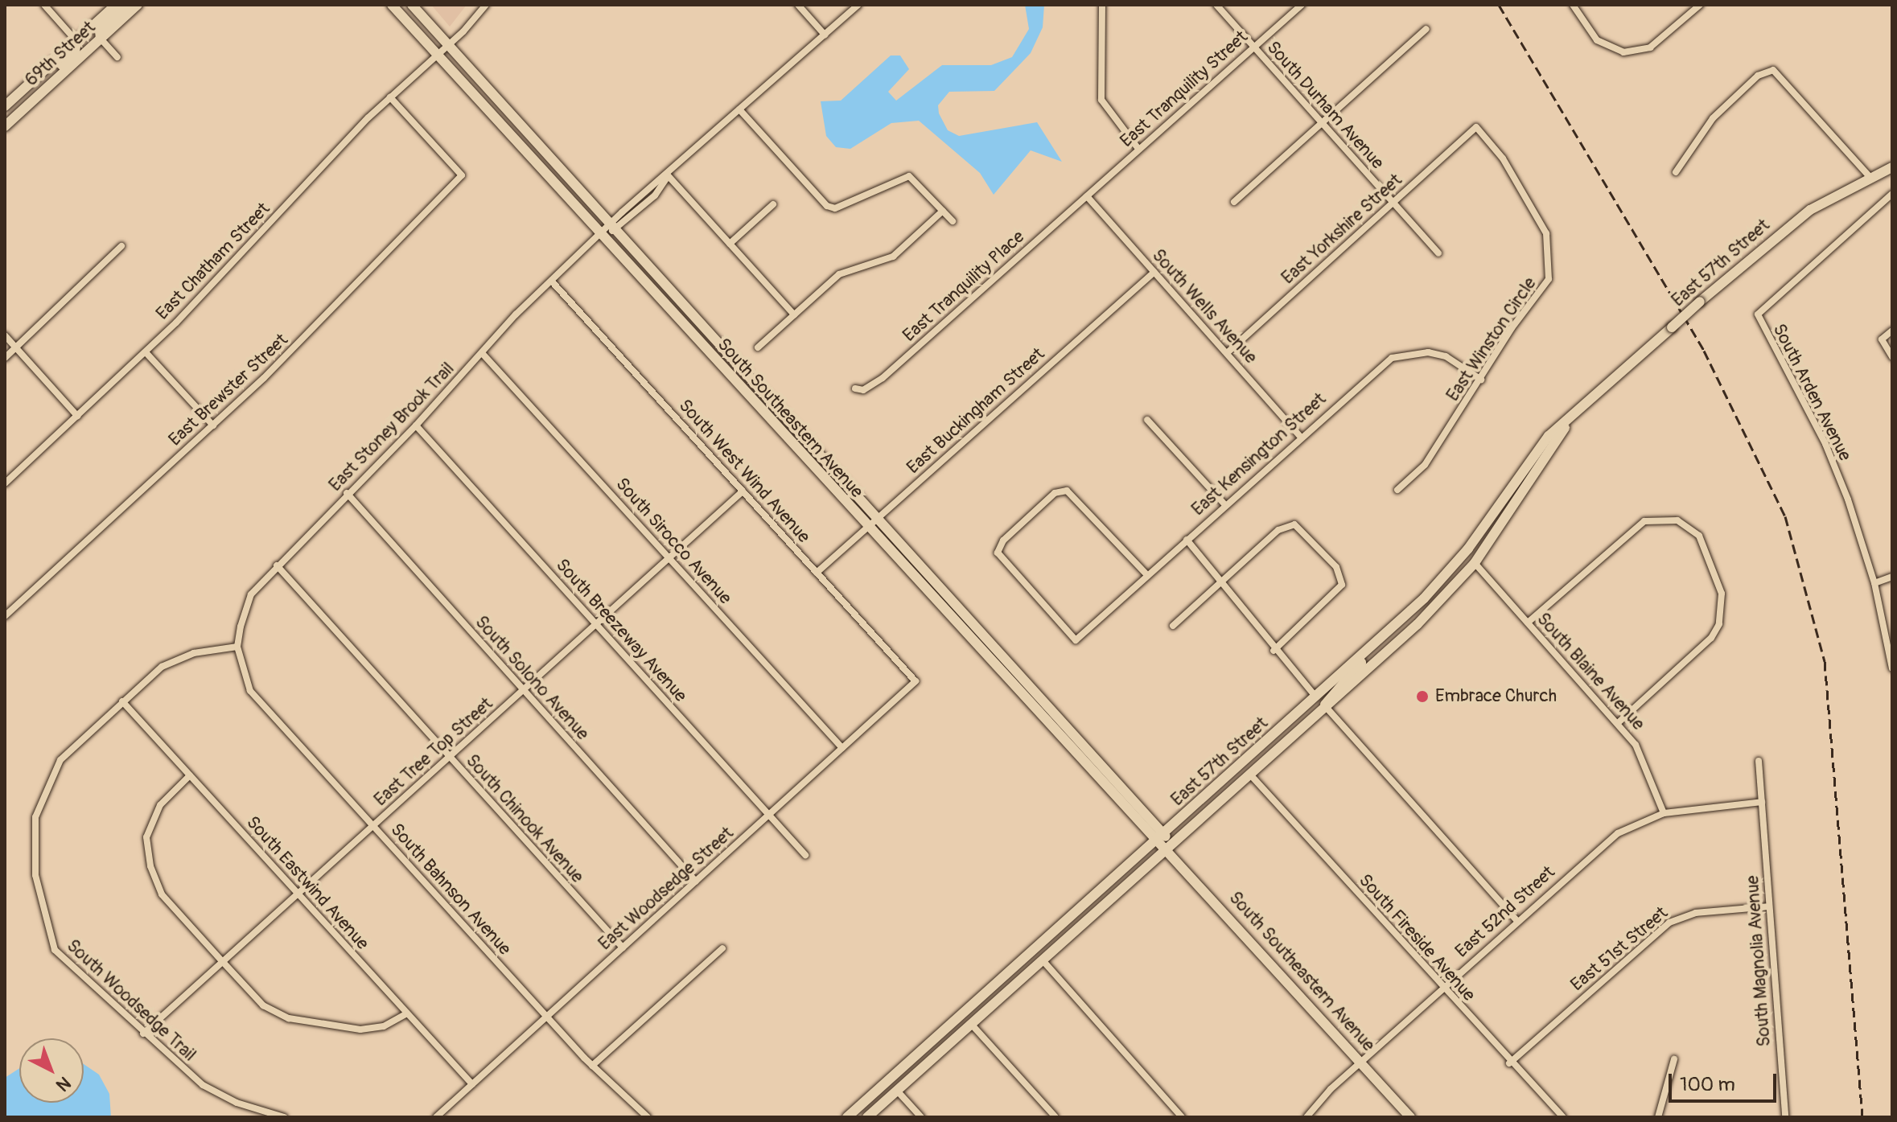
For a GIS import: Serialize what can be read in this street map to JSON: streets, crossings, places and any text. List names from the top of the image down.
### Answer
{
  "streets": {
    "main road": ["69th Street", "East 57th Street", "South Southeastern Avenue"],
    "street": [
      "East Tranquility Street",
      "South Durham Avenue",
      "East Yorkshire Street",
      "East Chatham Street",
      "East Tranquility Place",
      "South Wells Avenue",
      "East Winston Circle",
      "East Brewster Street",
      "South Arden Avenue",
      "East Buckingham Street",
      "East Stoney Brook Trail",
      "East Kensington Street",
      "South West Wind Avenue",
      "South Sirocco Avenue",
      "South Breezeway Avenue",
      "South Blaine Avenue",
      "South Solono Avenue",
      "East Tree Top Street",
      "South Chinook Avenue",
      "South Eastwind Avenue",
      "East Woodsedge Street",
      "South Bahnson Avenue",
      "East 52nd Street",
      "South Fireside Avenue",
      "East 51st Street",
      "South Magnolia Avenue",
      "South Woodsedge Trail"
    ]
  },
  "crossings": [
    ["East Tranquility Street", "South Durham Avenue"],
    ["East Tranquility Street", "East Tranquility Place"],
    ["East Tranquility Street", "South Wells Avenue"],
    ["South Durham Avenue", "East Yorkshire Street"],
    ["East Yorkshire Street", "South Wells Avenue"],
    ["East Yorkshire Street", "East Winston Circle"],
    ["East Chatham Street", "East Brewster Street"],
    ["East Chatham Street", "South Southeastern Avenue"],
    ["East 57th Street", "South Southeastern Avenue"],
    ["East 57th Street", "South Blaine Avenue"],
    ["East 57th Street", "South Fireside Avenue"],
    ["East Tranquility Place", "South Wells Avenue"],
    ["South Wells Avenue", "East Buckingham Street"],
    ["South Wells Avenue", "East Kensington Street"],
    ["East Winston Circle", "East Kensington Street"],
    ["East Buckingham Street", "South Southeastern Avenue"],
    ["East Buckingham Street", "South West Wind Avenue"],
    ["South Southeastern Avenue", "East Stoney Brook Trail"],
    ["South Southeastern Avenue", "East 52nd Street"],
    ["East Stoney Brook Trail", "South West Wind Avenue"],
    ["East Stoney Brook Trail", "South Sirocco Avenue"],
    ["East Stoney Brook Trail", "South Breezeway Avenue"],
    ["East Stoney Brook Trail", "South Solono Avenue"],
    ["East Stoney Brook Trail", "South Chinook Avenue"],
    ["East Stoney Brook Trail", "South Bahnson Avenue"],
    ["East Stoney Brook Trail", "South Woodsedge Trail"],
    ["South West Wind Avenue", "East Tree Top Street"],
    ["South West Wind Avenue", "East Woodsedge Street"],
    ["South Sirocco Avenue", "East Tree Top Street"],
    ["South Sirocco Avenue", "East Woodsedge Street"],
    ["South Breezeway Avenue", "East Tree Top Street"],
    ["South Breezeway Avenue", "East Woodsedge Street"],
    ["South Blaine Avenue", "East 52nd Street"],
    ["South Solono Avenue", "East Tree Top Street"],
    ["South Solono Avenue", "East Woodsedge Street"],
    ["East Tree Top Street", "South Chinook Avenue"],
    ["East Tree Top Street", "South Eastwind Avenue"],
    ["East Tree Top Street", "South Bahnson Avenue"],
    ["East Tree Top Street", "South Woodsedge Trail"],
    ["South Chinook Avenue", "East Woodsedge Street"],
    ["South Eastwind Avenue", "East Woodsedge Street"],
    ["South Eastwind Avenue", "South Woodsedge Trail"],
    ["East Woodsedge Street", "South Bahnson Avenue"],
    ["East 52nd Street", "South Fireside Avenue"],
    ["East 52nd Street", "South Magnolia Avenue"],
    ["South Fireside Avenue", "East 51st Street"],
    ["East 51st Street", "South Magnolia Avenue"]
  ],
  "places": ["Embrace Church"],
  "scale_bar": "100 m",
  "north": "bottom right"
}
